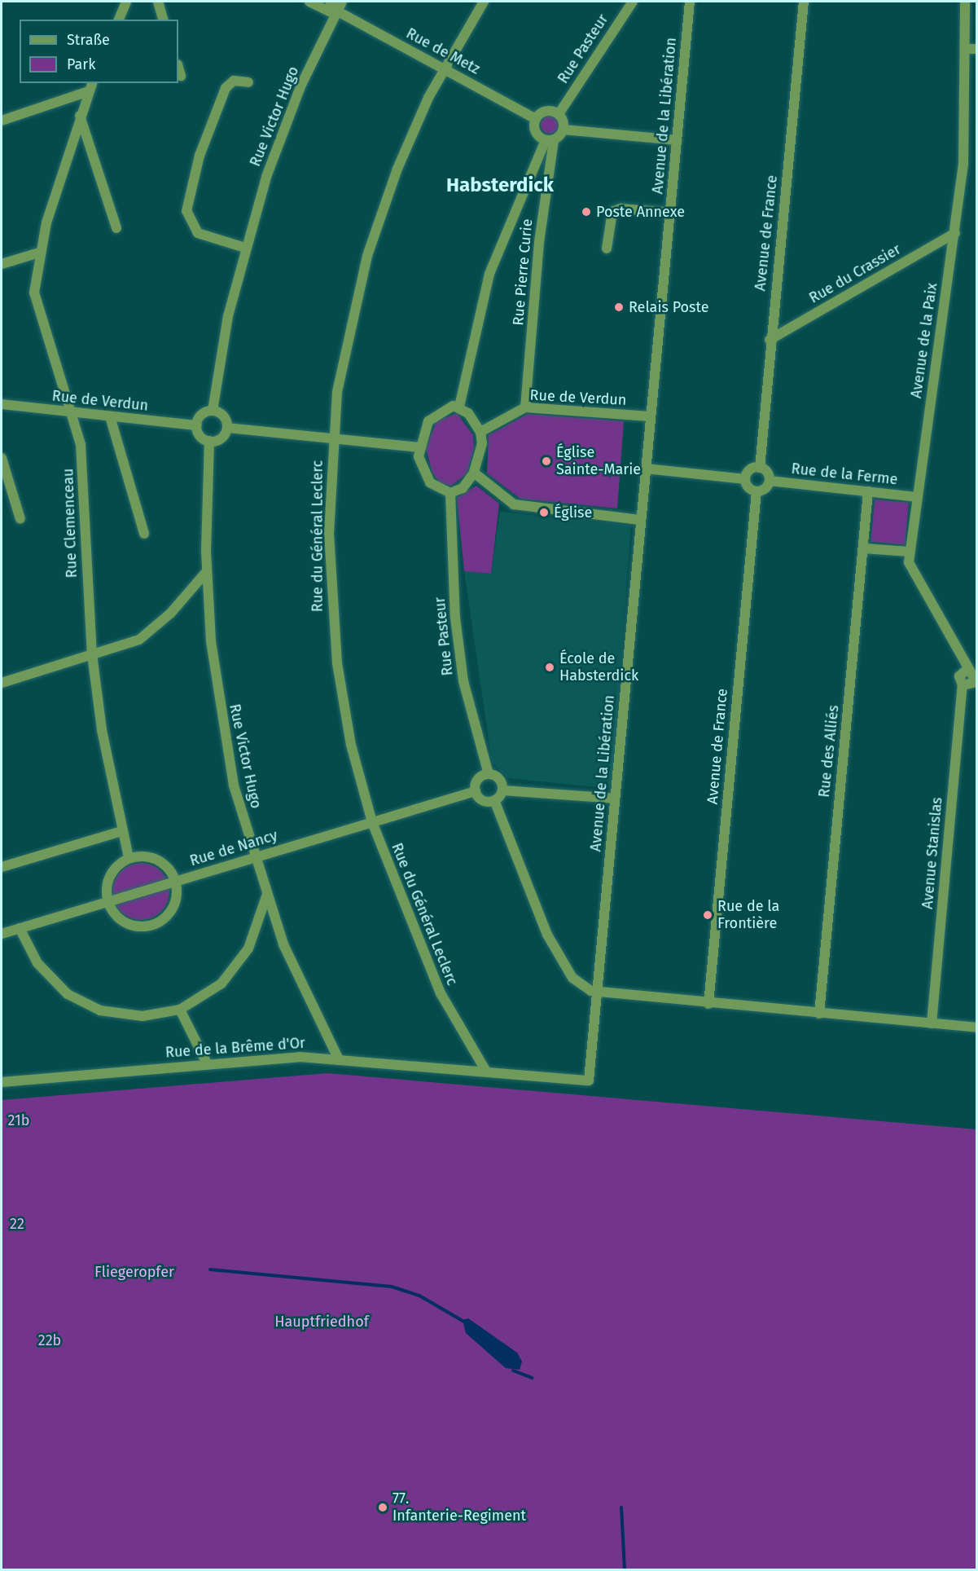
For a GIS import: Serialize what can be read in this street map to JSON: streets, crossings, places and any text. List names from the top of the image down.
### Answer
{
  "streets": {
    "street": [
      "Rue Pasteur",
      "Rue de Metz",
      "Avenue de la Libération",
      "Rue Victor Hugo",
      "Avenue de France",
      "Rue Pierre Curie",
      "Rue du Crassier",
      "Avenue de la Paix",
      "Rue de Verdun",
      "Rue de la Ferme",
      "Rue Clemenceau",
      "Rue du Général Leclerc",
      "Rue des Alliés",
      "Rue de Nancy",
      "Avenue Stanislas",
      "Rue de la Brême d'Or"
    ]
  },
  "crossings": [
    ["Rue Pasteur", "Rue de Metz"],
    ["Rue Pasteur", "Rue Pierre Curie"],
    ["Rue Pasteur", "Rue de Verdun"],
    ["Rue Pasteur", "Rue de Nancy"],
    ["Rue de Metz", "Rue Victor Hugo"],
    ["Rue de Metz", "Rue Pierre Curie"],
    ["Rue de Metz", "Rue du Général Leclerc"],
    ["Avenue de la Libération", "Rue de Verdun"],
    ["Avenue de la Libération", "Rue de la Brême d'Or"],
    ["Rue Victor Hugo", "Rue de Verdun"],
    ["Rue Victor Hugo", "Rue de Nancy"],
    ["Rue Victor Hugo", "Rue de la Brême d'Or"],
    ["Avenue de France", "Rue du Crassier"],
    ["Rue Pierre Curie", "Rue de Verdun"],
    ["Rue du Crassier", "Avenue de la Paix"],
    ["Avenue de la Paix", "Rue de la Ferme"],
    ["Avenue de la Paix", "Avenue Stanislas"],
    ["Rue de Verdun", "Rue Clemenceau"],
    ["Rue de la Ferme", "Rue des Alliés"],
    ["Rue du Général Leclerc", "Rue de Nancy"],
    ["Rue du Général Leclerc", "Rue de la Brême d'Or"]
  ],
  "districts": ["Habsterdick"],
  "parks": [
    "21b",
    "22",
    "Fliegeropfer",
    "Hauptfriedhof",
    "22b"
  ],
  "places": [
    "Poste Annexe",
    "Relais Poste",
    "Église Sainte-Marie",
    "Église",
    "École de Habsterdick",
    "Rue de la Frontière",
    "77. Infanterie-Regiment"
  ],
  "legend": ["Straße", "Park"]
}
